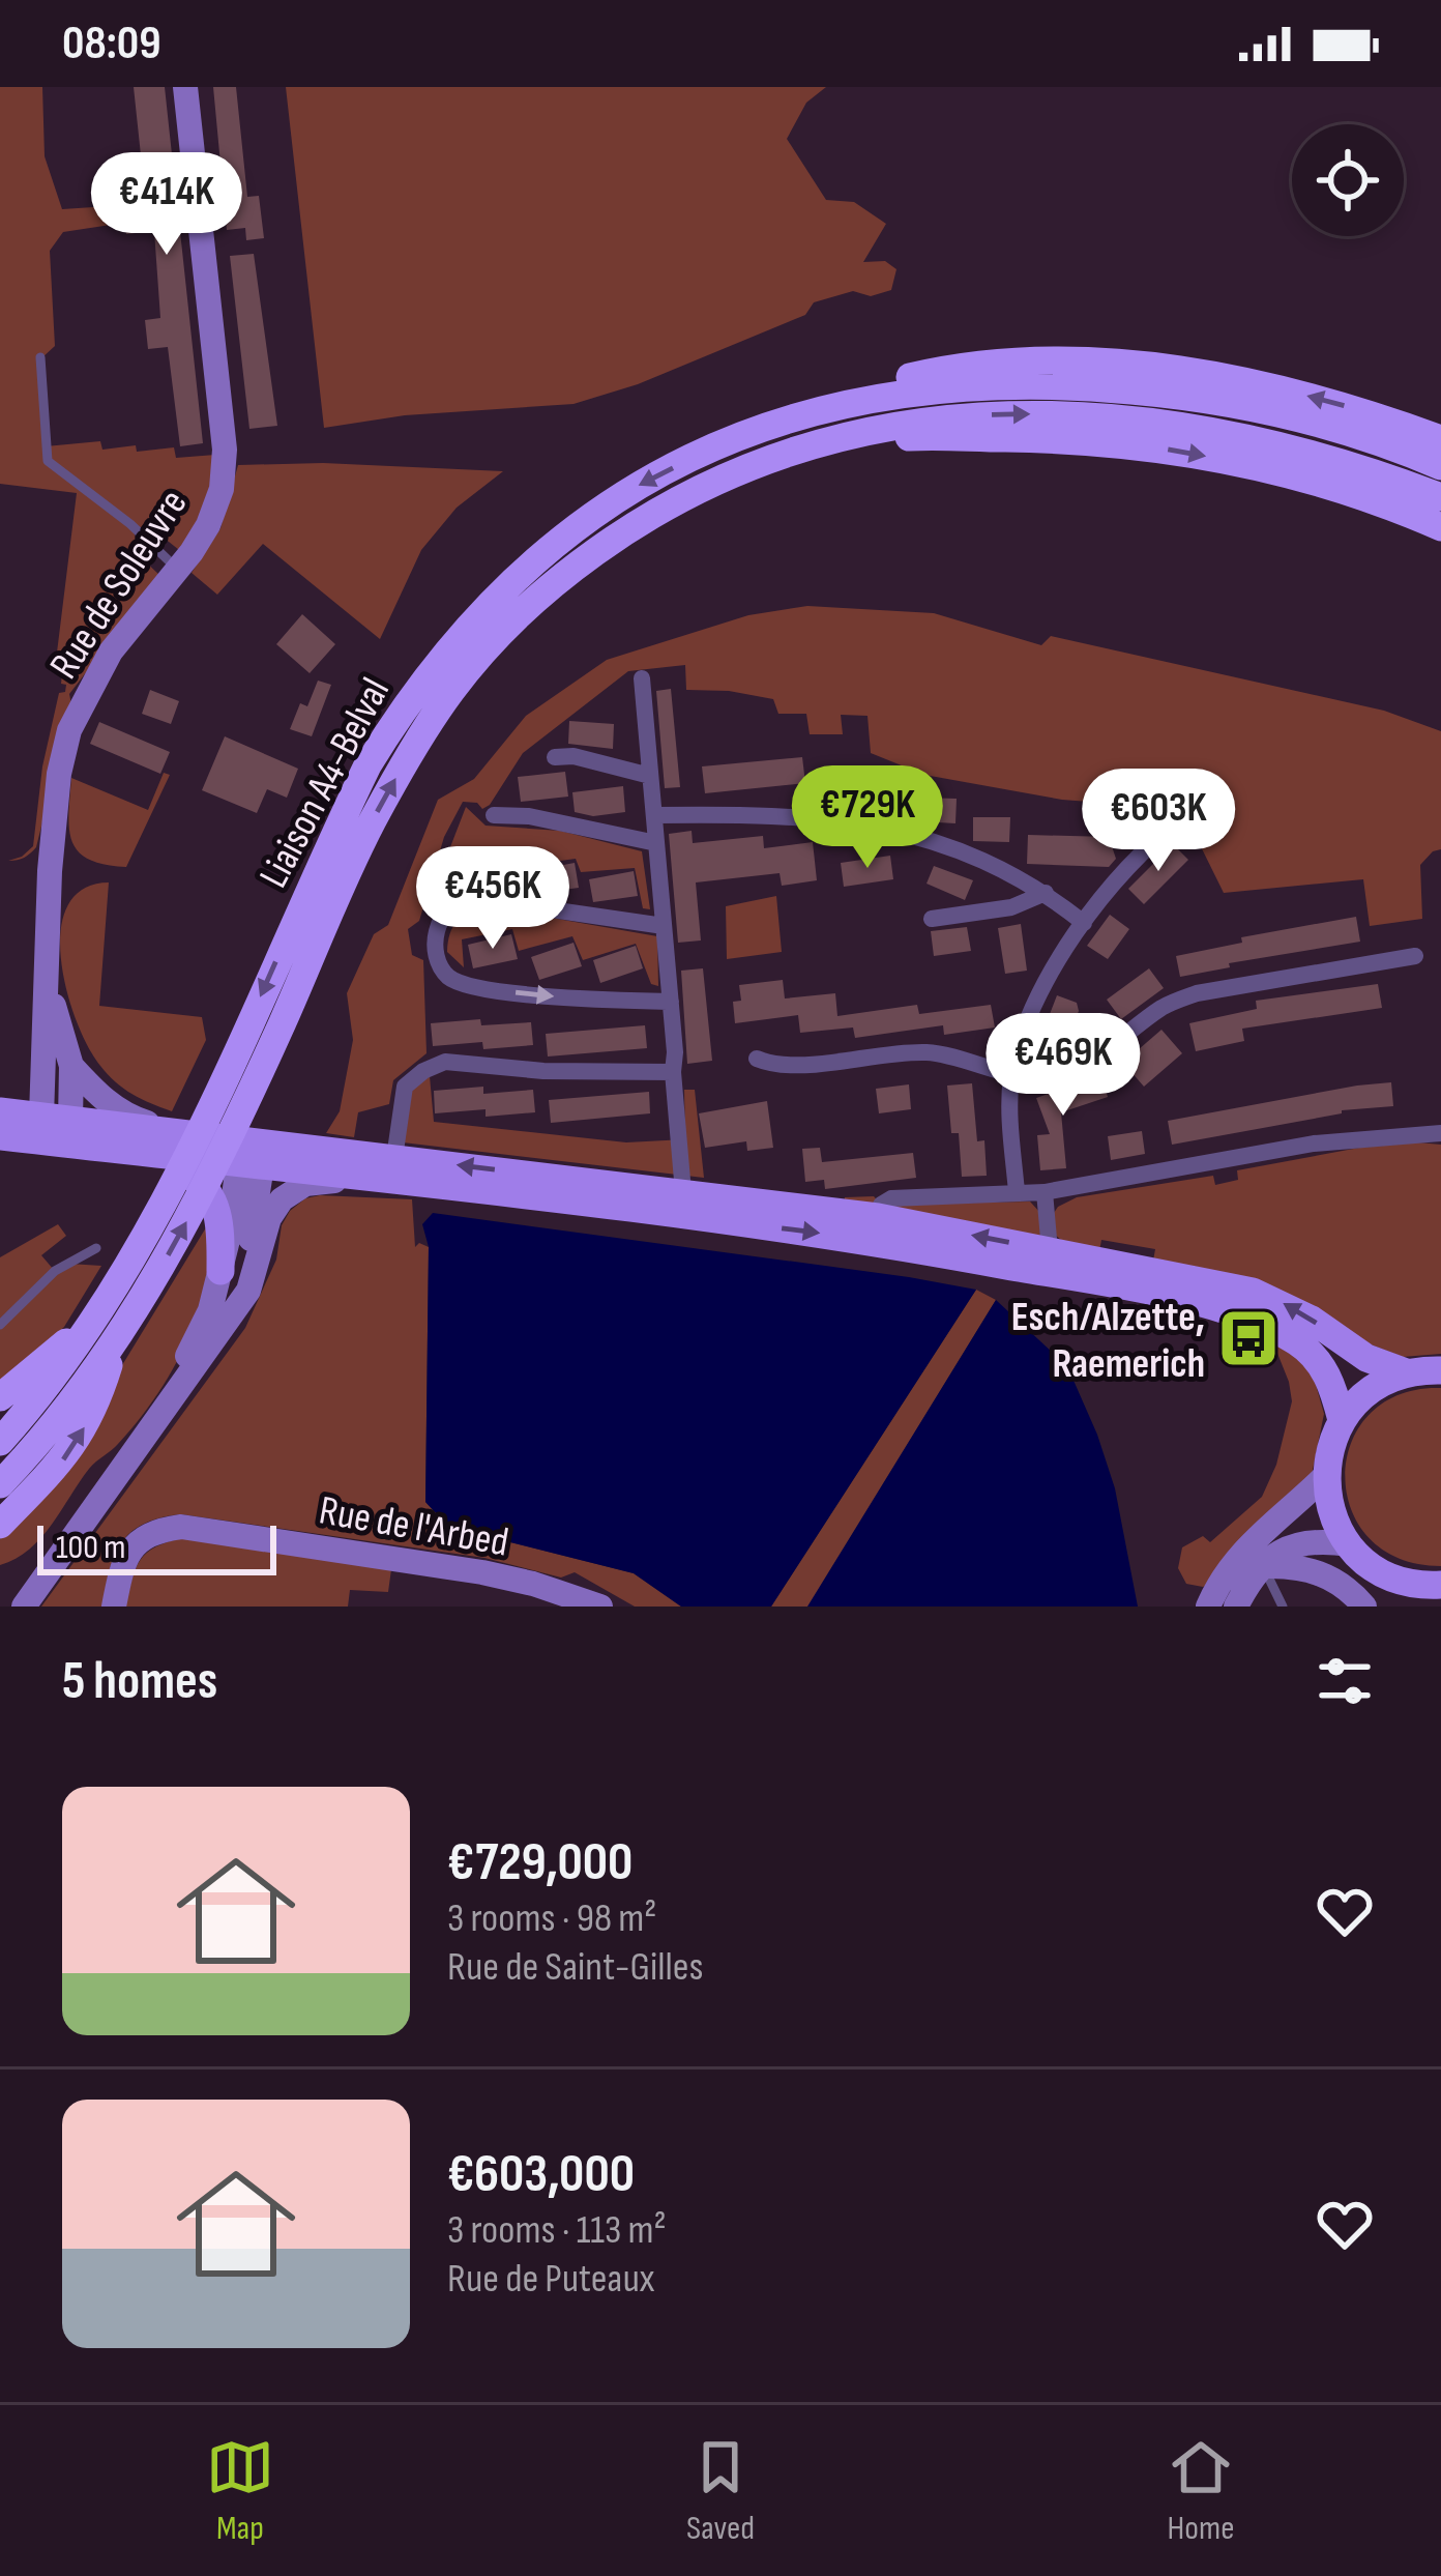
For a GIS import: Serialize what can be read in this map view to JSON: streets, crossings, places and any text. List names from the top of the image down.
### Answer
{
  "streets": {
    "highway": ["Liaison A4-Belval"],
    "main road": ["Rue de Soleuvre", "Rue de l'Arbed"]
  },
  "places": {
    "bus stop": ["Esch/Alzette, Raemerich"]
  },
  "scale_bar": "100 m",
  "page": {
    "status": "08:09",
    "price": [
      "€414K",
      "€729K",
      "€603K",
      "€456K",
      "€469K"
    ],
    "scale": "100 m",
    "heading": "5 homes",
    "list": [
      {
        "name": "€729,000",
        "note": "3 rooms · 98 m² · Rue de Saint-Gilles"
      },
      {
        "name": "€603,000",
        "note": "3 rooms · 113 m² · Rue de Puteaux"
      }
    ],
    "tabs": ["Map", "Saved", "Home"]
  }
}
